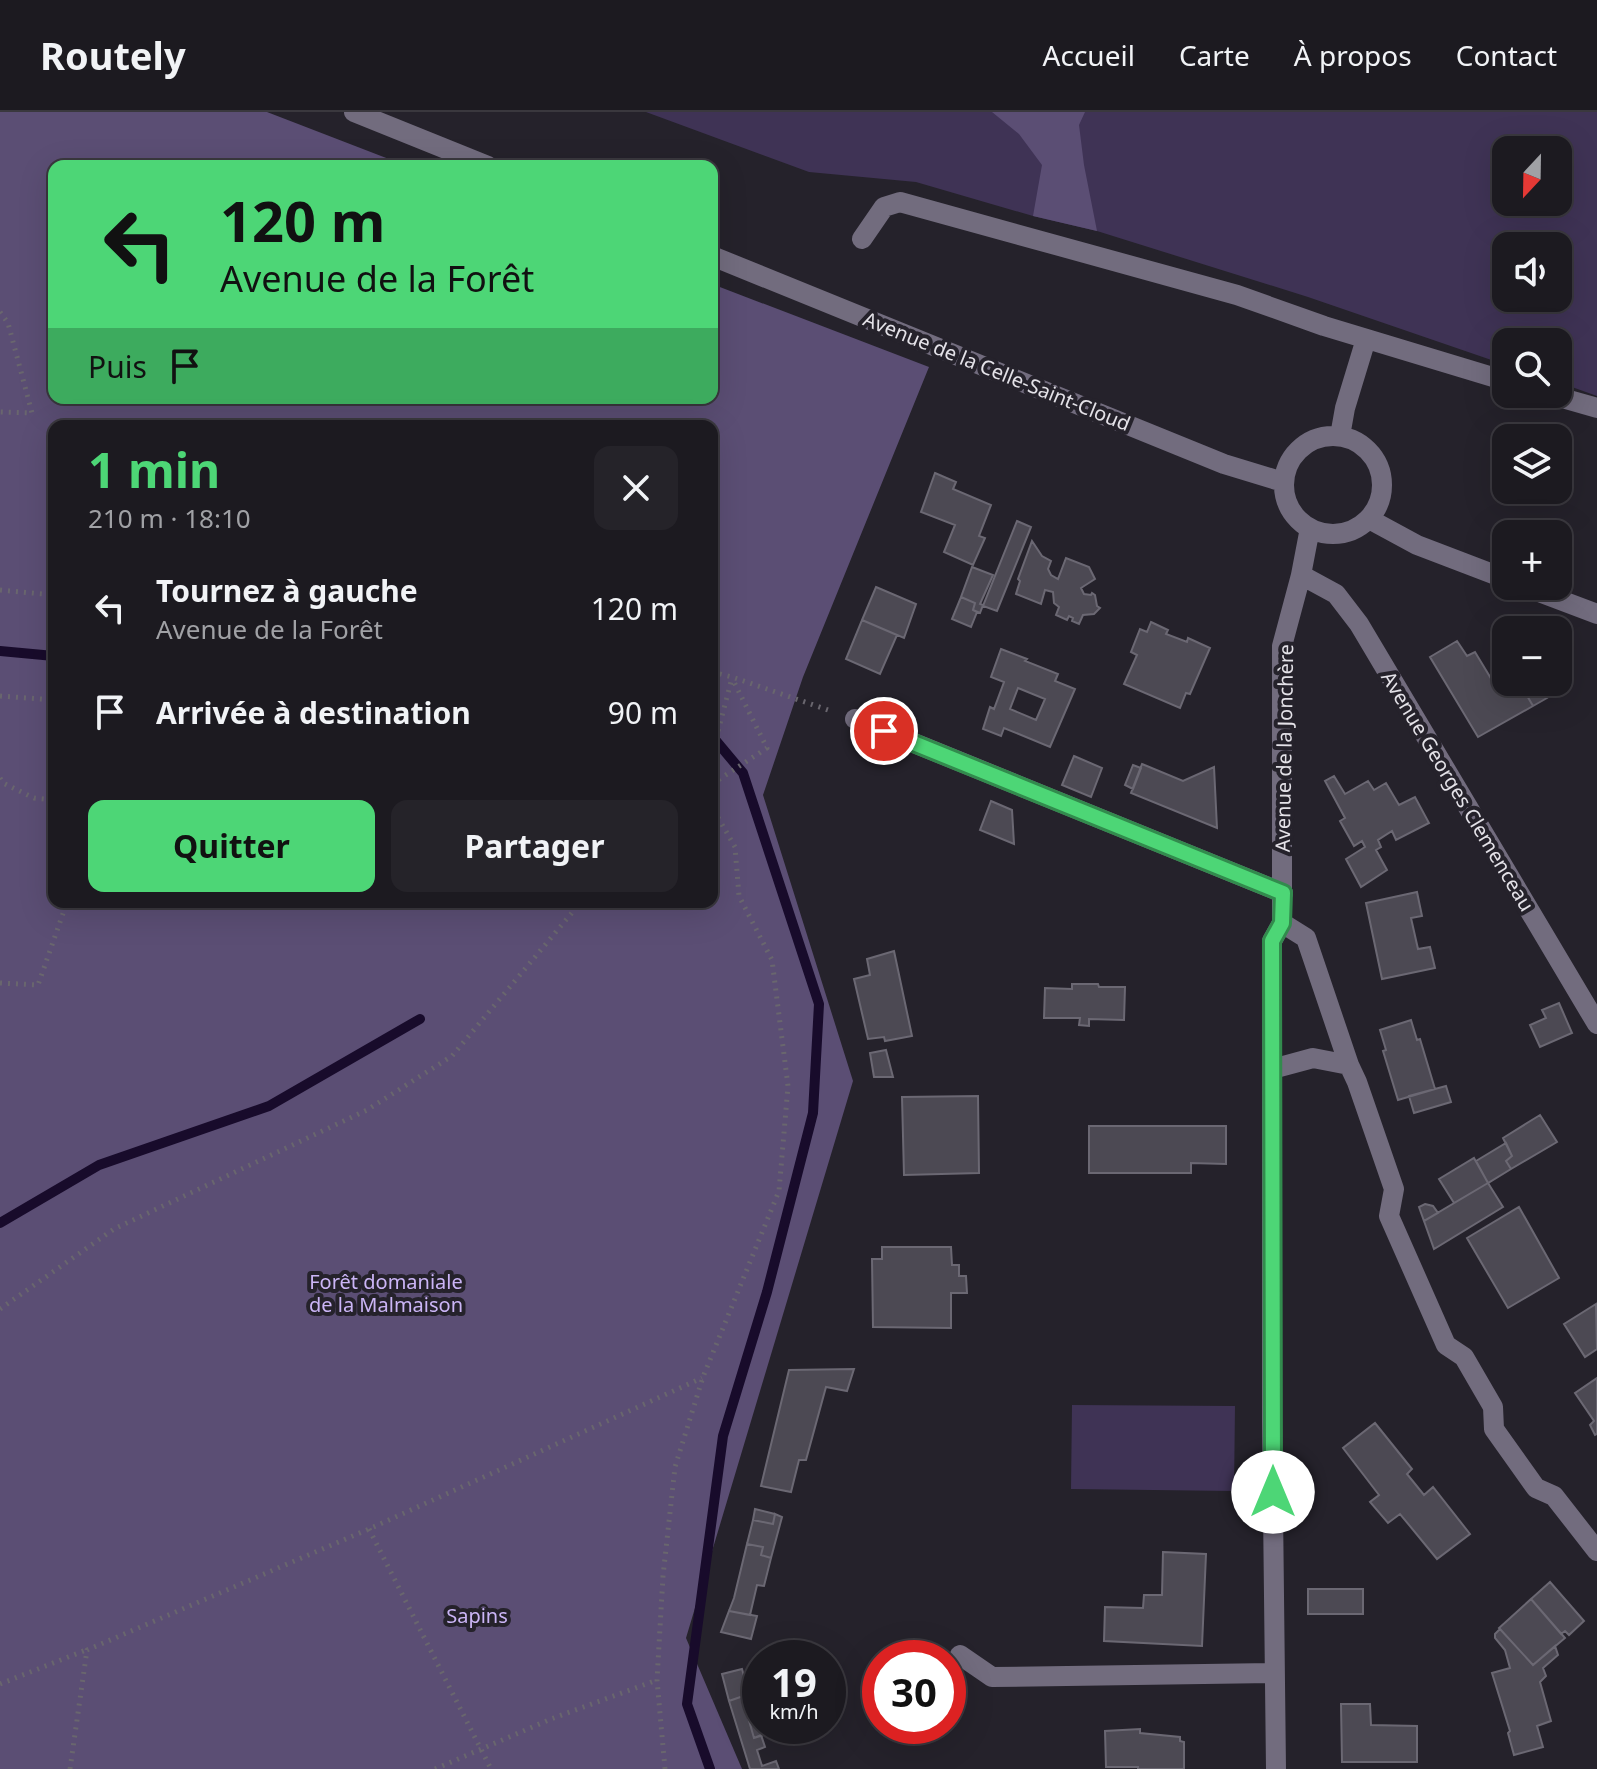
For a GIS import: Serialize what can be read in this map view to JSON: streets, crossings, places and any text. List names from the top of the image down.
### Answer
{
  "streets": {
    "street": ["Avenue de la Celle-Saint-Cloud", "Avenue de la Jonchère", "Avenue Georges Clemenceau"]
  },
  "crossings": [
    ["Avenue de la Celle-Saint-Cloud", "Avenue de la Jonchère"],
    ["Avenue de la Jonchère", "Avenue Georges Clemenceau"]
  ],
  "parks": ["Forêt domaniale de la Malmaison", "Sapins"],
  "north": "bottom",
  "page": {
    "header": "Routely",
    "nav": [
      "Accueil",
      "Carte",
      "À propos",
      "Contact"
    ],
    "map_buttons": ["+", "−"],
    "turn": ["120 m", "Avenue de la Forêt"],
    "then": "Puis",
    "heading": ["1 min", "210 m · 18:10"],
    "list": [
      {
        "name": "Tournez à gauche",
        "note": "Avenue de la Forêt",
        "value": "120 m"
      },
      {
        "name": "Arrivée à destination",
        "value": "90 m"
      }
    ],
    "buttons": ["Quitter", "Partager"],
    "speed": "19 km/h",
    "limit": "30"
  }
}
